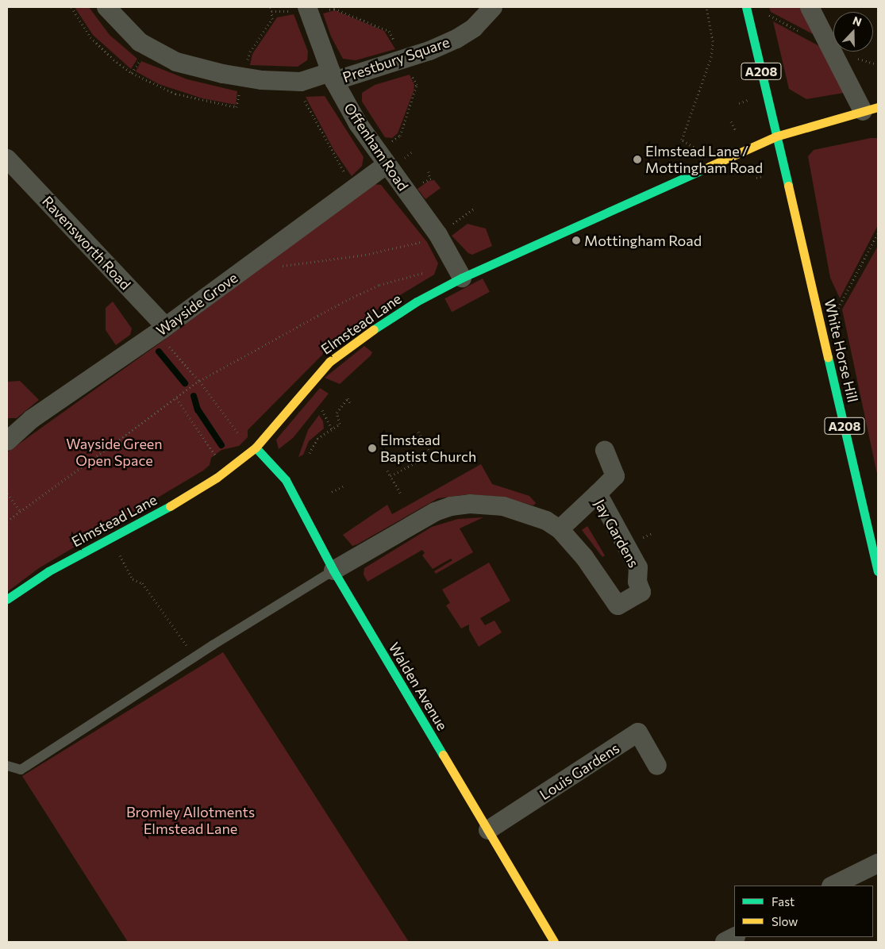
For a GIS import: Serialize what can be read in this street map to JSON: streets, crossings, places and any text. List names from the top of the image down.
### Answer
{
  "streets": {
    "street": [
      "Prestbury Square",
      "A208",
      "Offenham Road",
      "Ravensworth Road",
      "Wayside Grove",
      "Elmstead Lane",
      "White Horse Hill",
      "Jay Gardens",
      "Walden Avenue",
      "Louis Gardens"
    ]
  },
  "crossings": [
    ["Prestbury Square", "Offenham Road"],
    ["A208", "Elmstead Lane"],
    ["A208", "White Horse Hill"],
    ["Offenham Road", "Wayside Grove"],
    ["Offenham Road", "Elmstead Lane"],
    ["Ravensworth Road", "Wayside Grove"],
    ["Elmstead Lane", "White Horse Hill"],
    ["Elmstead Lane", "Walden Avenue"],
    ["Jay Gardens", "Walden Avenue"],
    ["Walden Avenue", "Louis Gardens"]
  ],
  "parks": ["Wayside Green Open Space", "Bromley Allotments Elmstead Lane"],
  "places": ["Elmstead Lane / Mottingham Road", "Mottingham Road", "Elmstead Baptist Church"],
  "legend": ["Fast", "Slow"],
  "north": "top"
}
